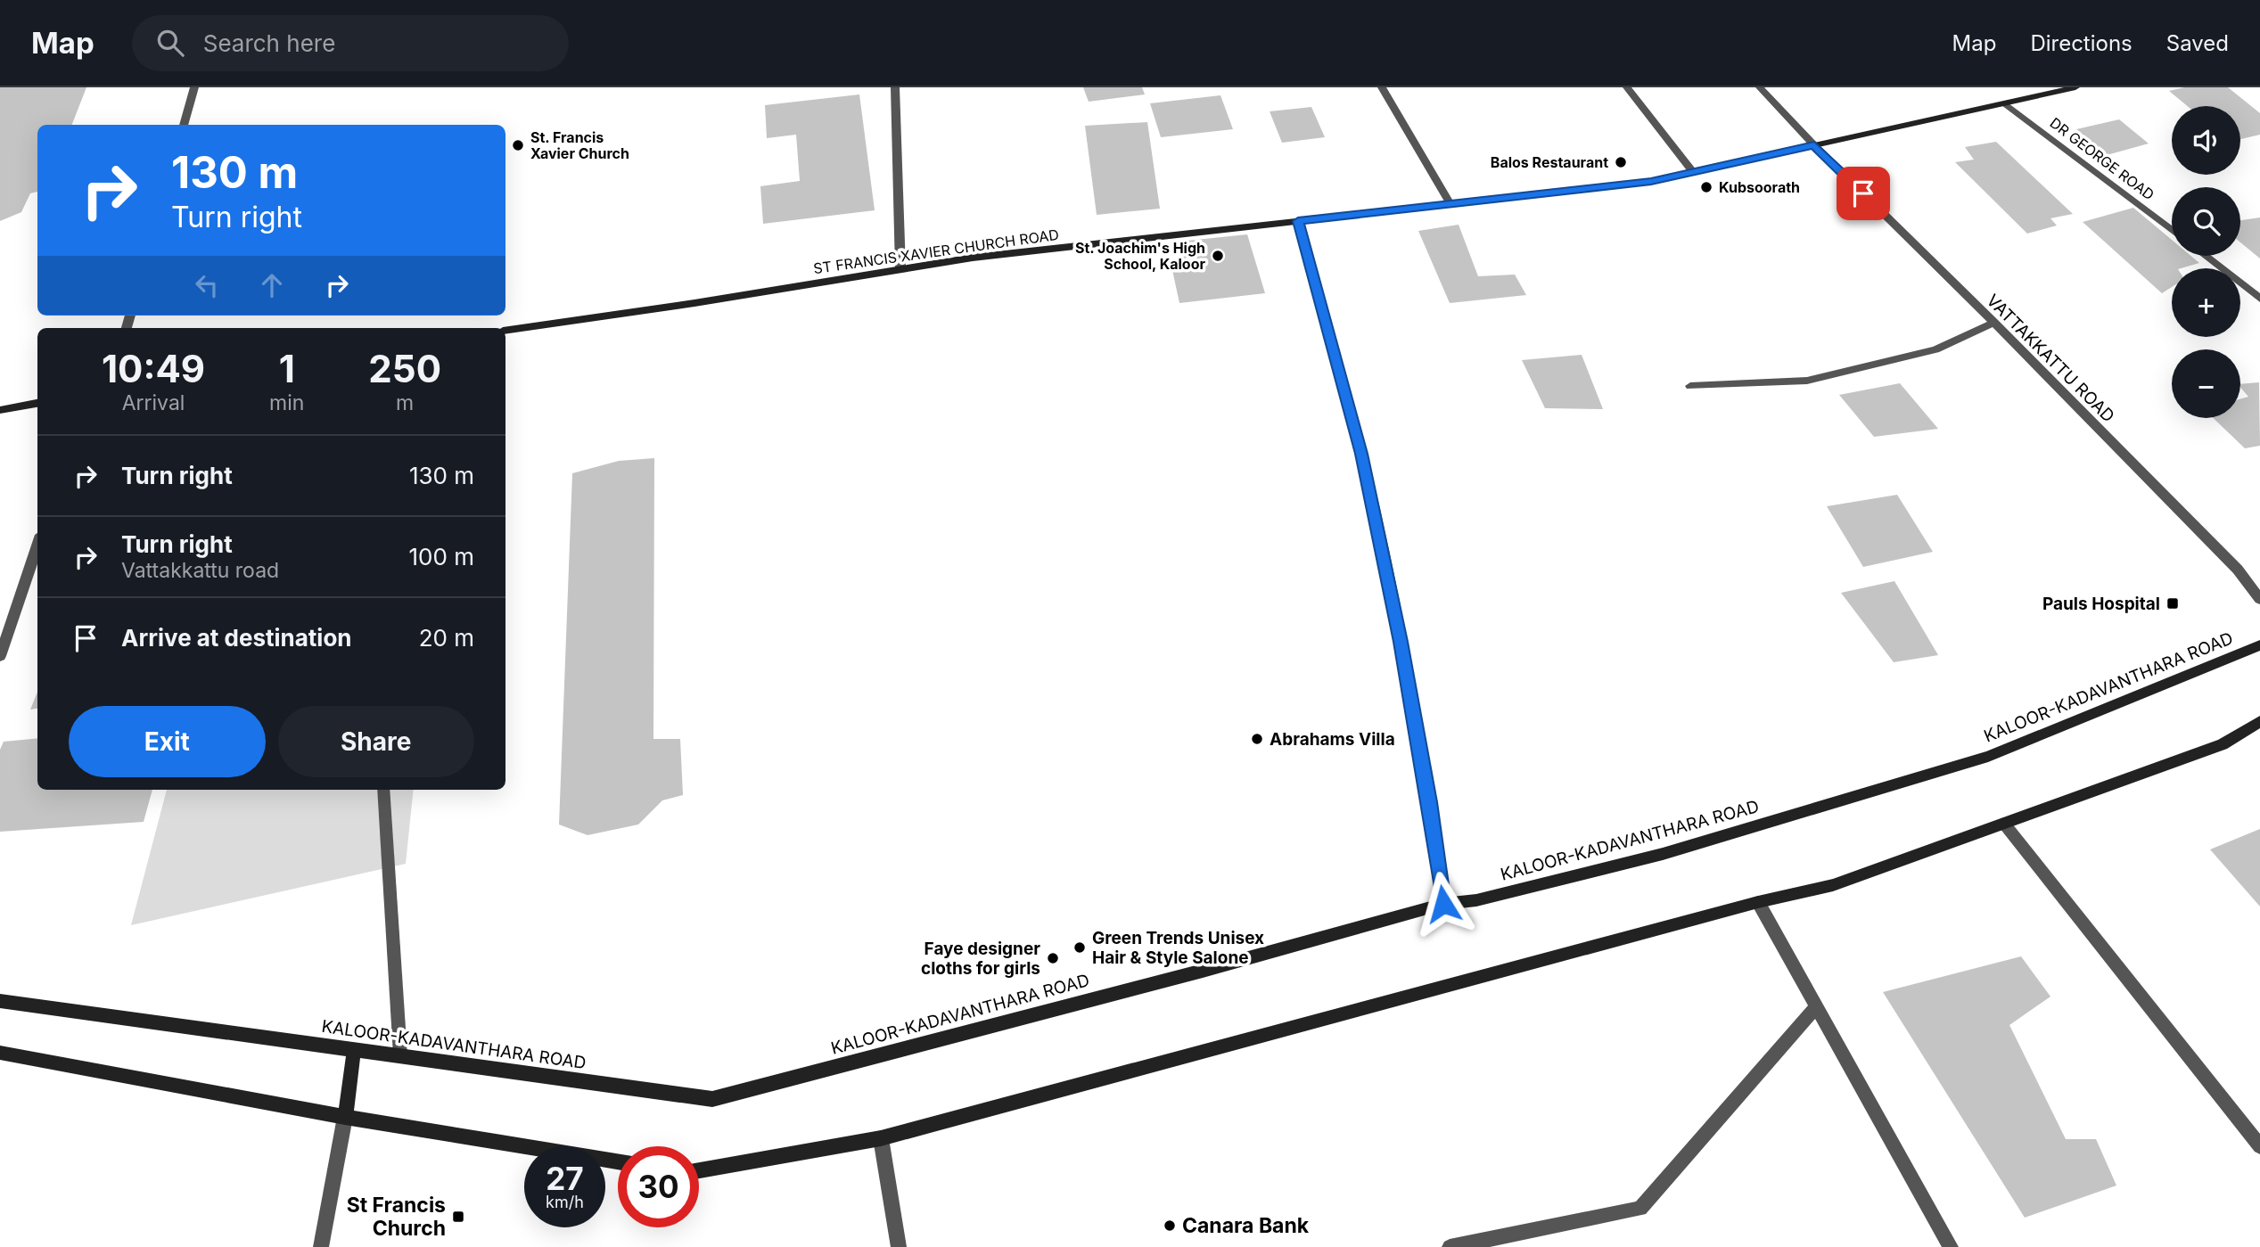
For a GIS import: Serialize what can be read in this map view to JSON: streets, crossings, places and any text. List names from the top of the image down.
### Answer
{
  "streets": {
    "main road": ["ST FRANCIS XAVIER CHURCH ROAD", "KALOOR-KADAVANTHARA ROAD"],
    "street": ["DR GEORGE ROAD", "VATTAKKATTU ROAD"]
  },
  "crossings": [
    ["DR GEORGE ROAD", "ST FRANCIS XAVIER CHURCH ROAD"],
    ["ST FRANCIS XAVIER CHURCH ROAD", "VATTAKKATTU ROAD"]
  ],
  "places": {
    "other": [
      "St. Francis Xavier Church",
      "Balos Restaurant",
      "Kubsoorath",
      "St. Joachim's High School, Kaloor",
      "Abrahams Villa",
      "Green Trends Unisex Hair & Style Salone",
      "Faye designer cloths for girls",
      "Canara Bank"
    ],
    "transit": ["Pauls Hospital", "St Francis Church"]
  },
  "page": {
    "header": "Map",
    "search": "Search here",
    "nav": ["Map", "Directions", "Saved"],
    "map_buttons": ["+", "−"],
    "turn": ["130 m", "Turn right"],
    "eta": [
      "10:49",
      "Arrival",
      "1",
      "min",
      "250",
      "m"
    ],
    "list": [
      {
        "name": "Turn right",
        "value": "130 m"
      },
      {
        "name": "Turn right",
        "note": "Vattakkattu road",
        "value": "100 m"
      },
      {
        "name": "Arrive at destination",
        "value": "20 m"
      }
    ],
    "buttons": ["Exit", "Share"],
    "speed": "27 km/h",
    "limit": "30"
  }
}
